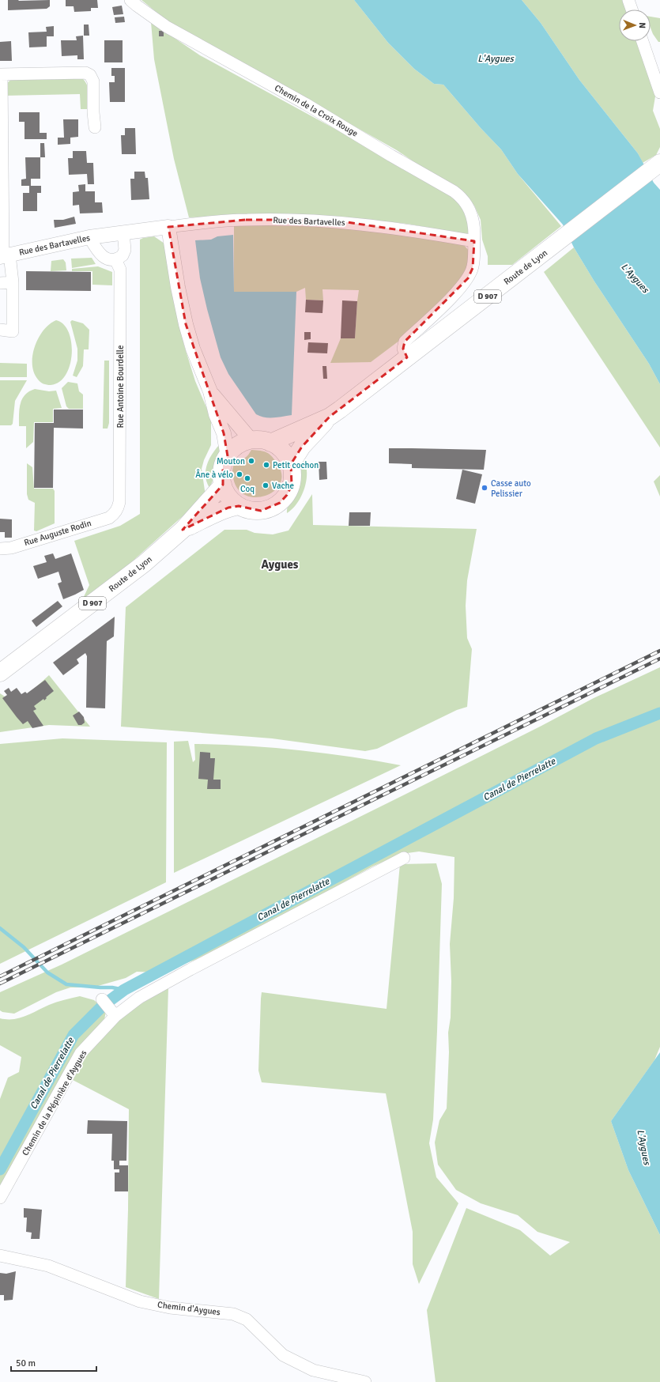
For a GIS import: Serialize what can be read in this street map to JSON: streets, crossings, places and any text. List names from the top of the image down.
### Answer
{
  "streets": {
    "main road": ["Route de Lyon", "D 907"],
    "street": [
      "Chemin de la Croix Rouge",
      "Rue des Bartavelles",
      "Rue Antoine Bourdelle",
      "Rue Auguste Rodin",
      "Chemin de la Pépinière d'Aygues",
      "Chemin d'Aygues"
    ]
  },
  "crossings": [
    ["Chemin de la Croix Rouge", "Rue des Bartavelles"],
    ["Rue Antoine Bourdelle", "Rue Auguste Rodin"]
  ],
  "districts": ["Aygues"],
  "water": ["L'Aygues", "Canal de Pierrelatte"],
  "places": [
    "Mouton",
    "Petit cochon",
    "Âne à vélo",
    "Coq",
    "Vache",
    "Casse auto Pelissier"
  ],
  "scale_bar": "50 m",
  "north": "right"
}
